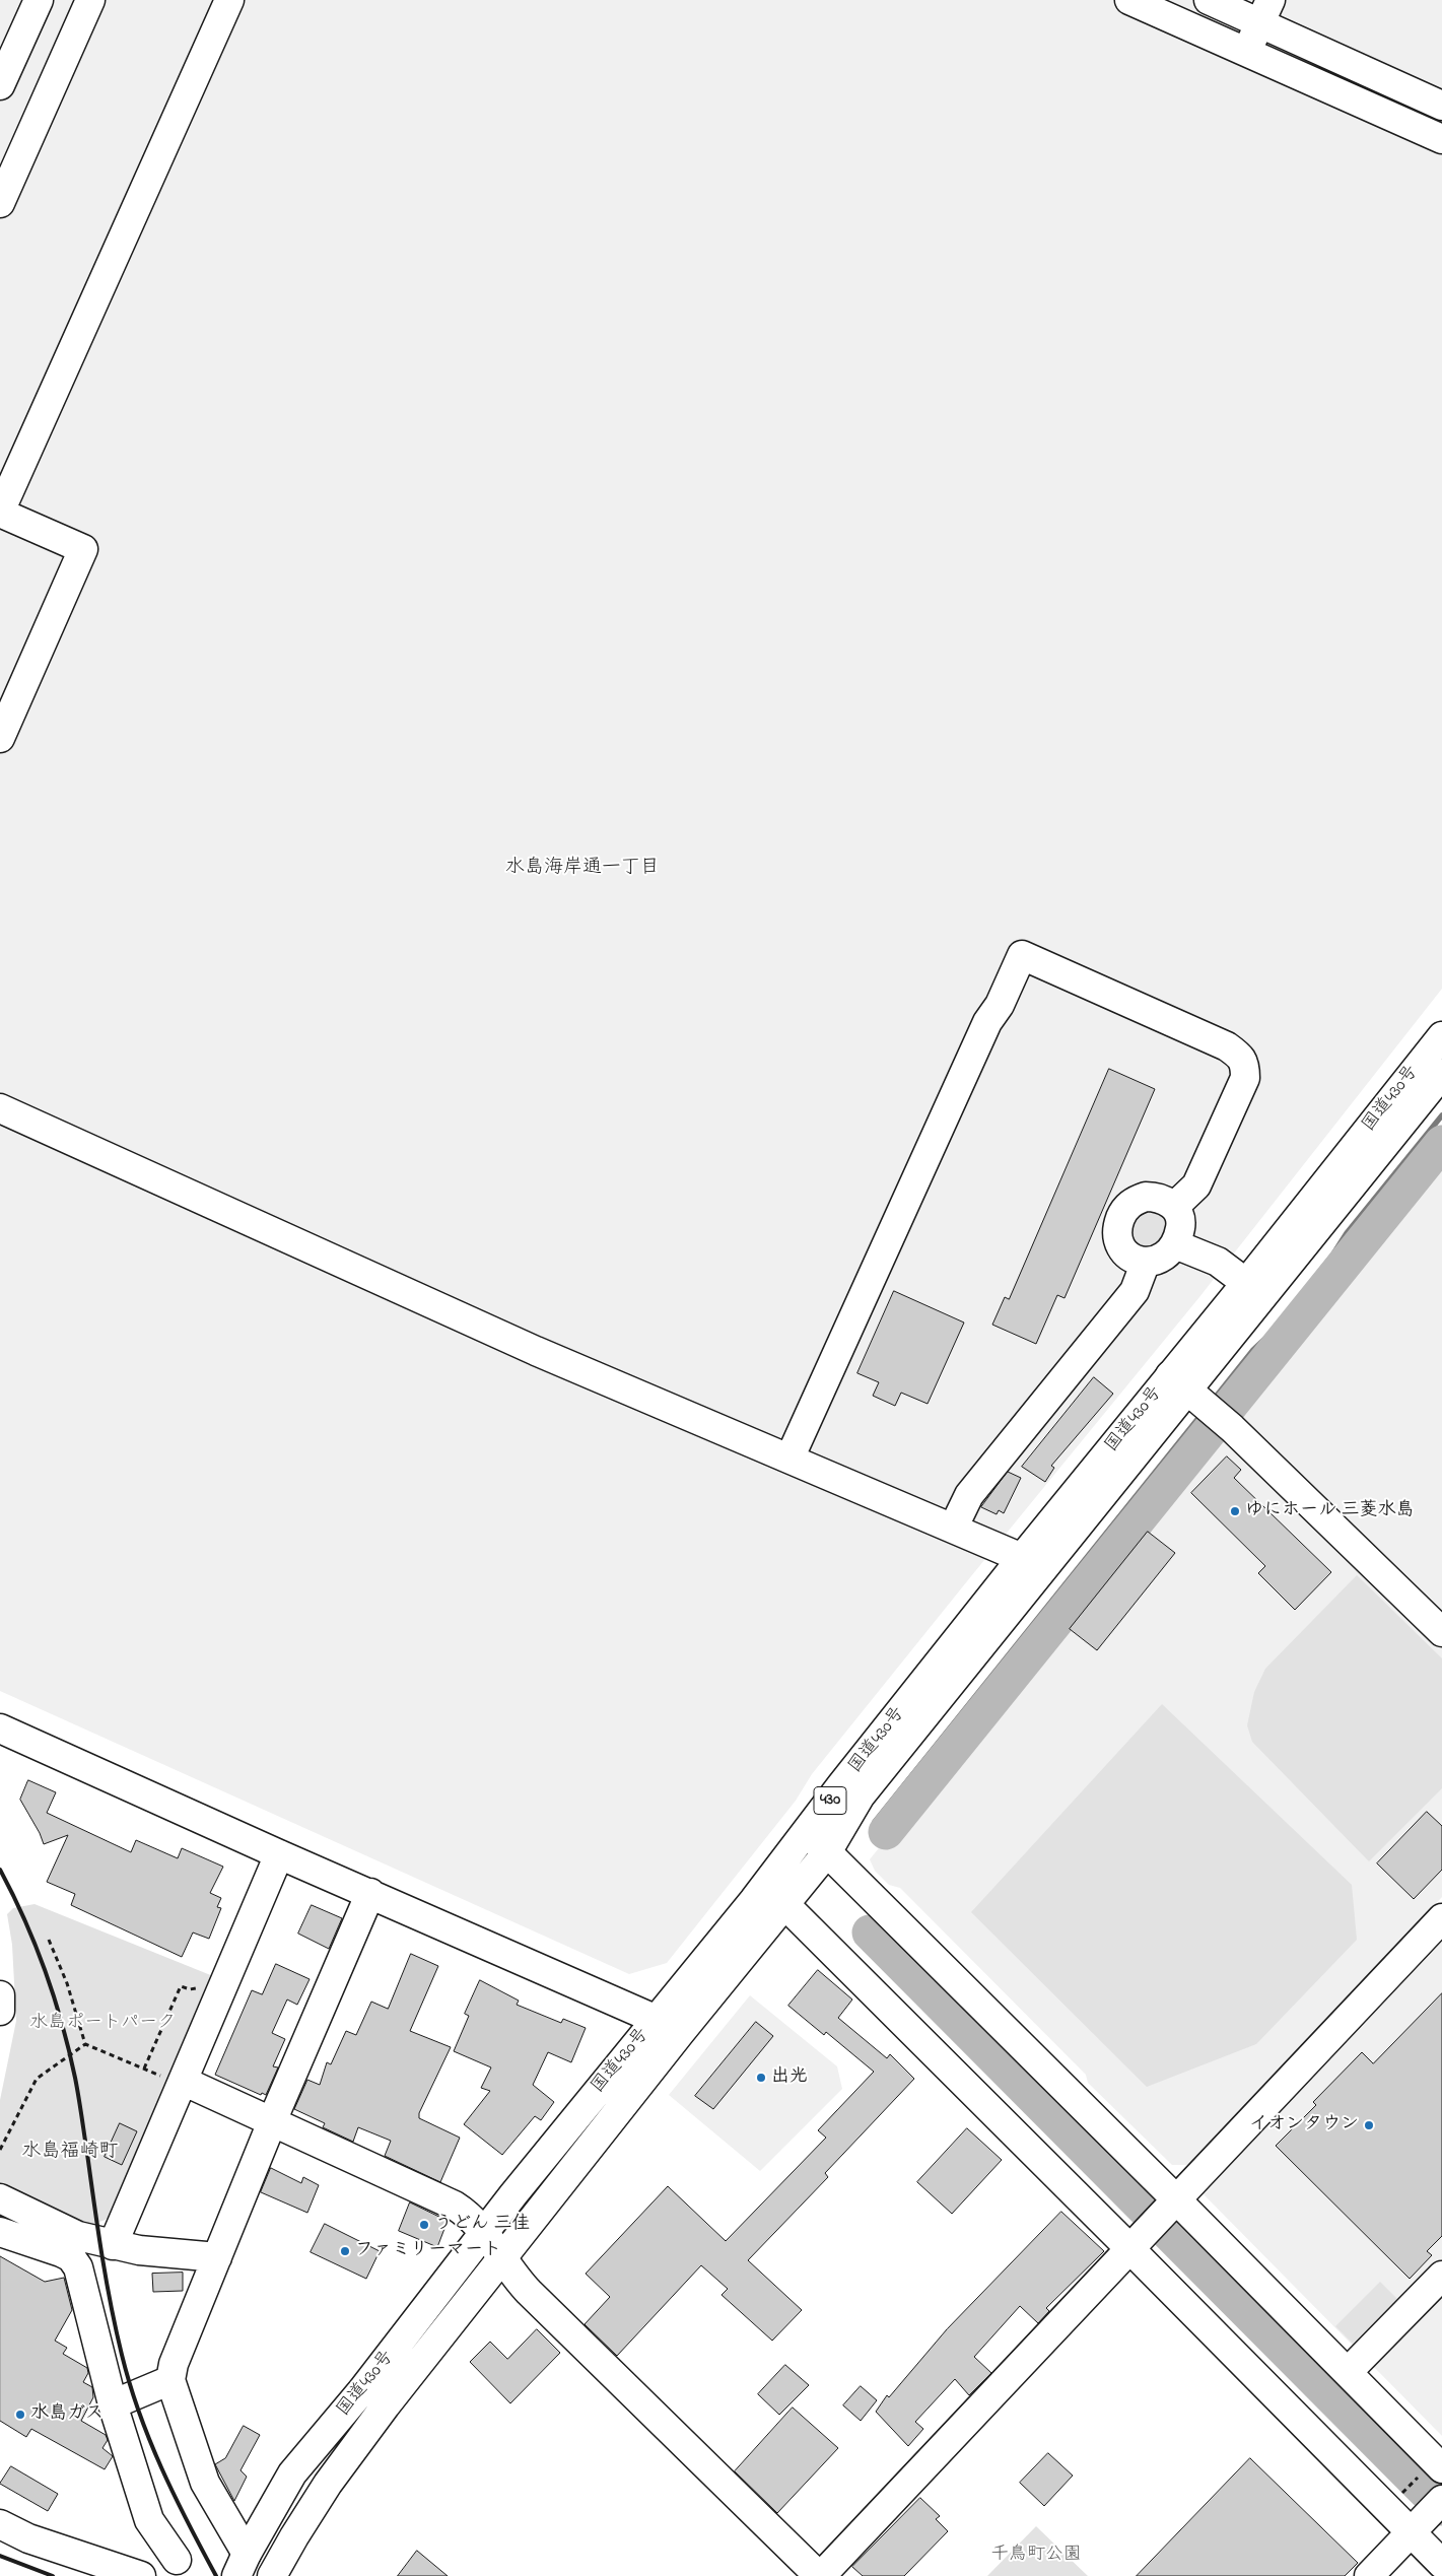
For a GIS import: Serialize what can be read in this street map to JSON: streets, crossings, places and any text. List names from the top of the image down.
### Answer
{
  "streets": {
    "main road": ["国道430号", "430"]
  },
  "districts": ["水島海岸通一丁目", "水島福崎町"],
  "parks": ["水島ポートパーク", "千鳥町公園"],
  "places": [
    "ゆにホール 三菱水島",
    "出光",
    "イオンタウン",
    "うどん 三佳",
    "ファミリーマート",
    "水島ガス"
  ]
}
